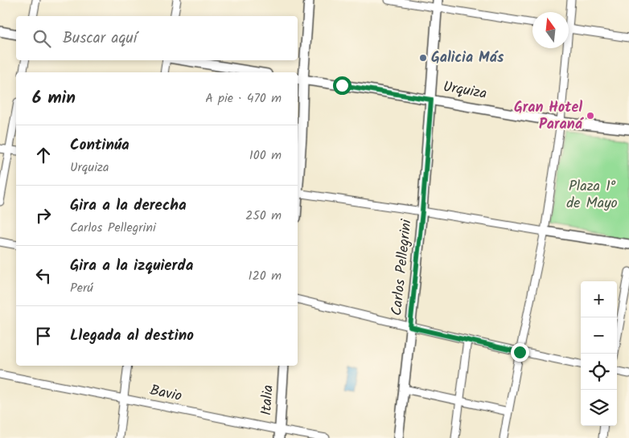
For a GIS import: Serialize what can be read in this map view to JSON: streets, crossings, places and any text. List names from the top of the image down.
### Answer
{
  "streets": {
    "street": [
      "Urquiza",
      "Carlos Pellegrini",
      "Bavio",
      "Italia"
    ]
  },
  "crossings": [
    ["Urquiza", "Carlos Pellegrini"],
    ["Bavio", "Italia"]
  ],
  "parks": ["Plaza 1° de Mayo"],
  "places": ["Galicia Más", "Gran Hotel Paraná"],
  "north": "top",
  "page": {
    "search": "Buscar aquí",
    "heading": ["6 min", "A pie · 470 m"],
    "list": [
      ["Continúa", "Urquiza", "100 m"],
      ["Gira a la derecha", "Carlos Pellegrini", "250 m"],
      ["Gira a la izquierda", "Perú", "120 m"],
      "Llegada al destino"
    ],
    "map_buttons": ["+", "−"]
  }
}
